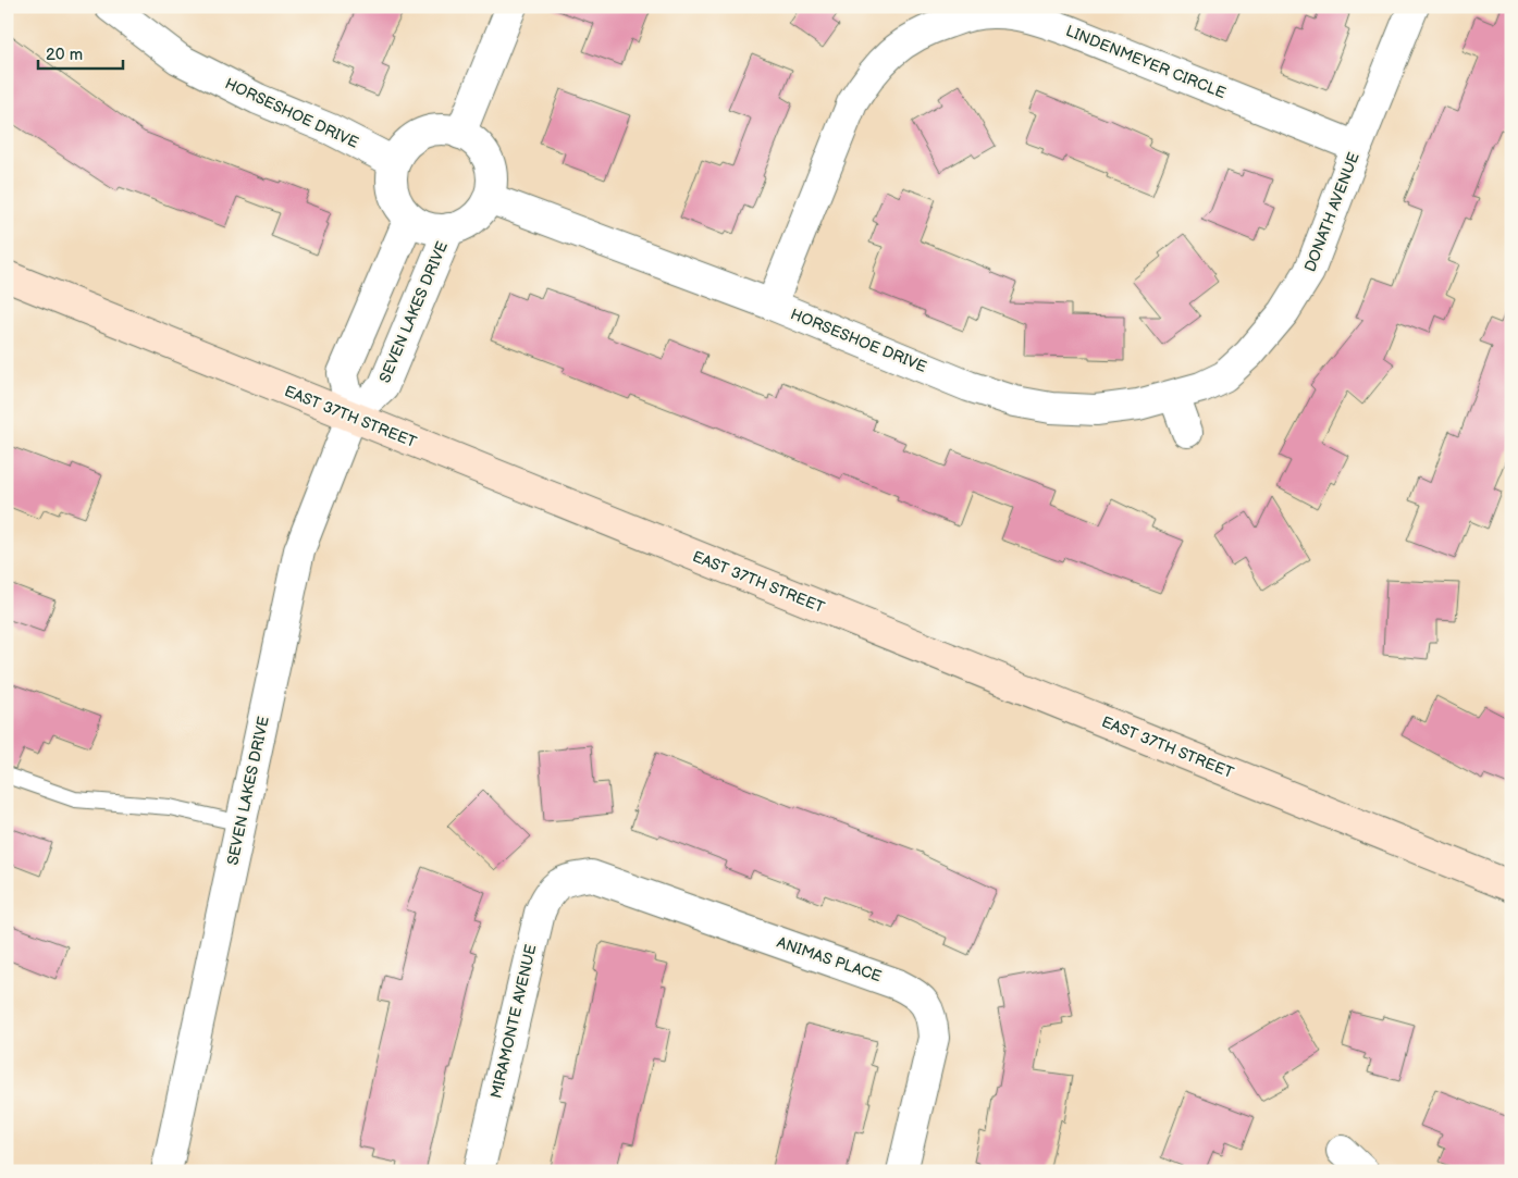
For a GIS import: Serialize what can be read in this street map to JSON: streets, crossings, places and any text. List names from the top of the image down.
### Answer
{
  "streets": {
    "main road": ["EAST 37TH STREET"],
    "street": [
      "LINDENMEYER CIRCLE",
      "HORSESHOE DRIVE",
      "DONATH AVENUE",
      "SEVEN LAKES DRIVE",
      "ANIMAS PLACE",
      "MIRAMONTE AVENUE"
    ]
  },
  "crossings": [
    ["LINDENMEYER CIRCLE", "HORSESHOE DRIVE"],
    ["LINDENMEYER CIRCLE", "DONATH AVENUE"],
    ["HORSESHOE DRIVE", "DONATH AVENUE"],
    ["HORSESHOE DRIVE", "SEVEN LAKES DRIVE"],
    ["SEVEN LAKES DRIVE", "EAST 37TH STREET"],
    ["ANIMAS PLACE", "MIRAMONTE AVENUE"]
  ],
  "scale_bar": "20 m"
}
